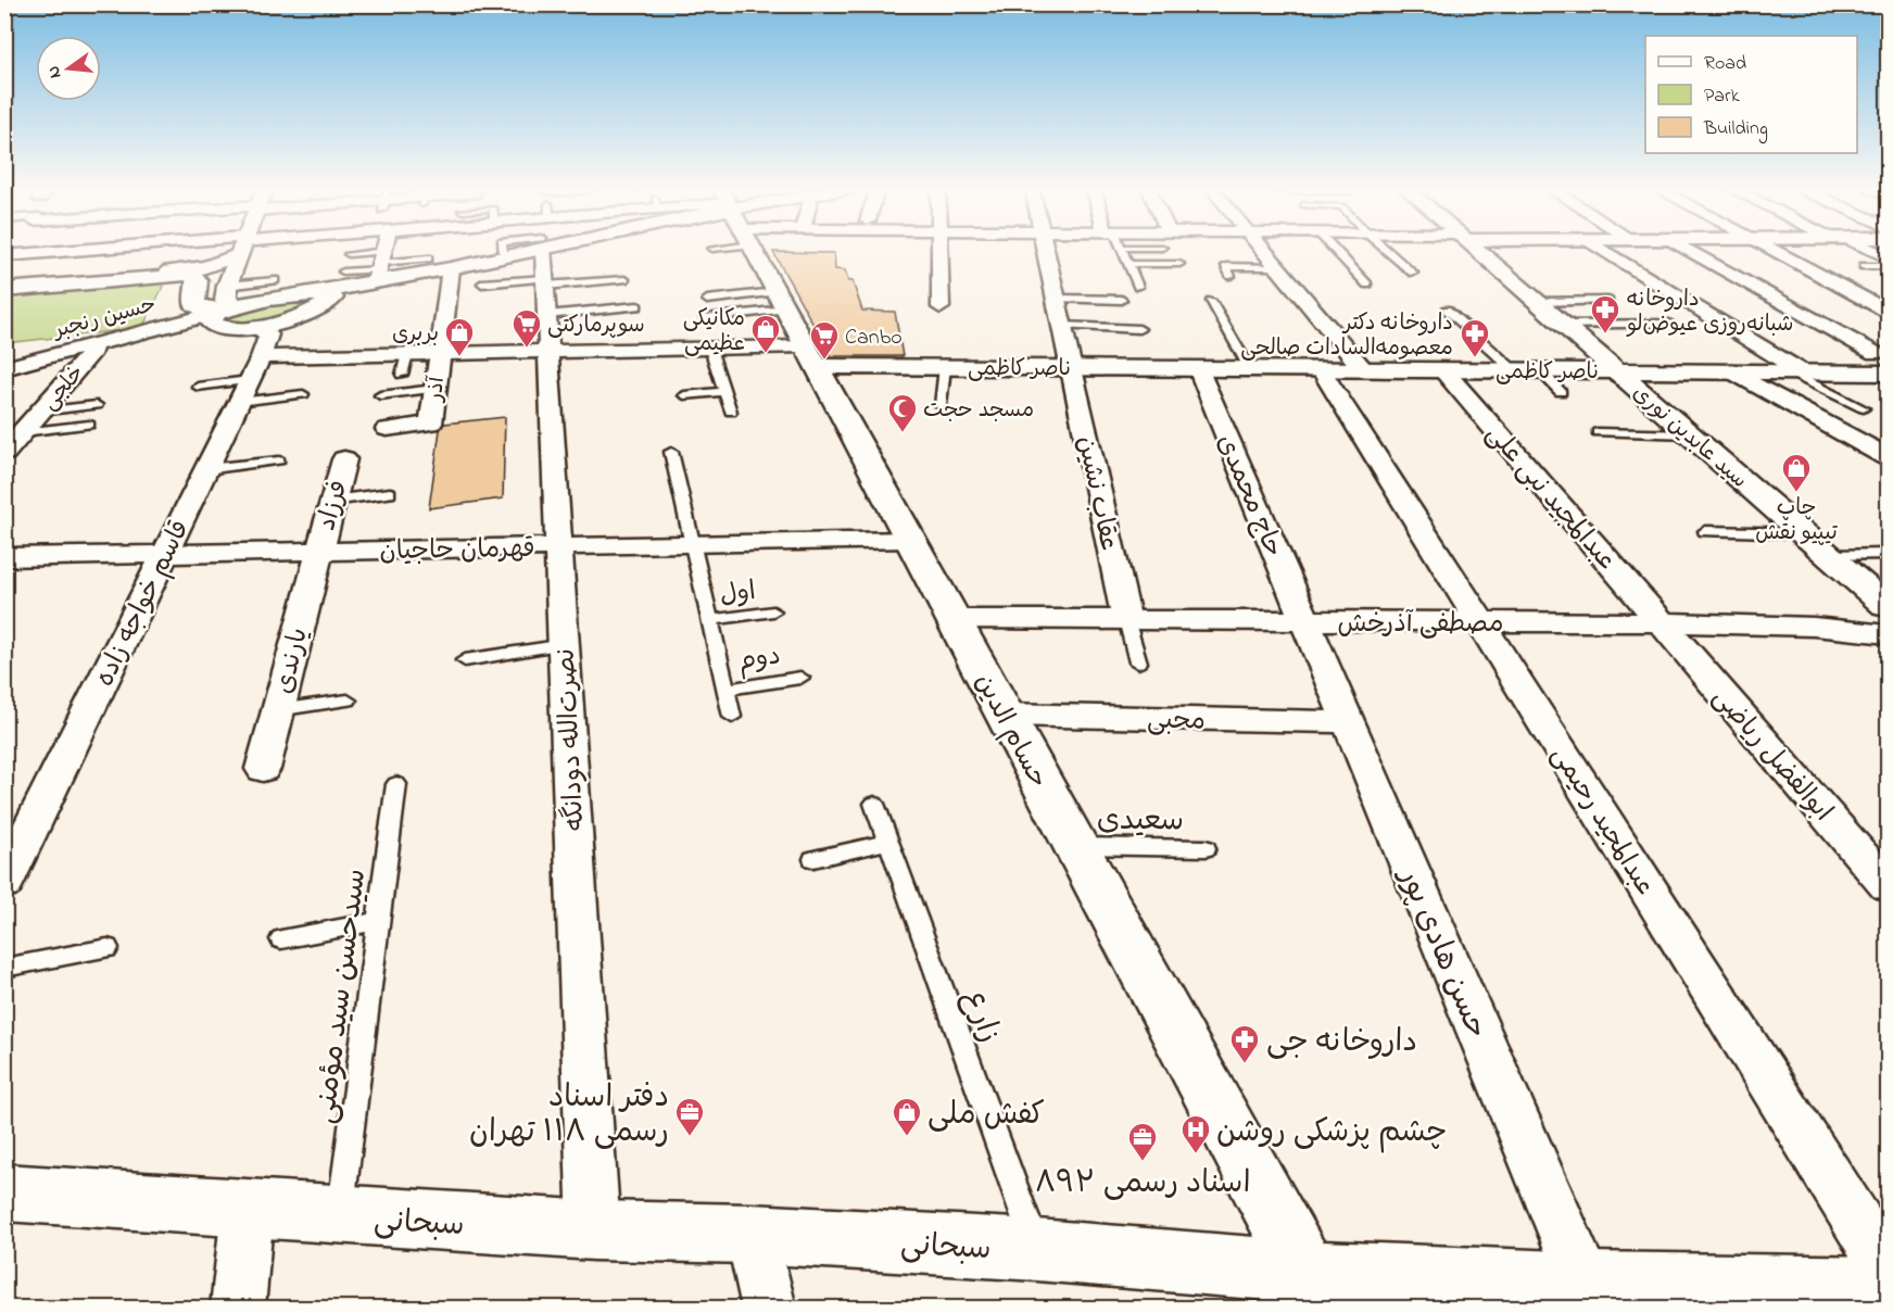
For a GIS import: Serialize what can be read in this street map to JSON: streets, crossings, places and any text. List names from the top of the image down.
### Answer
{
  "streets": {
    "main road": [
      "ناصر کاظمی",
      "سید عابدین نوری",
      "حسام الدین",
      "سبحانی"
    ],
    "street": [
      "حسین رنجبر",
      "خلجی",
      "آذر",
      "عقاب نشین",
      "حاج محمدی",
      "عبدالمجید نبی علی",
      "فرزاد",
      "قهرمان حاجیان",
      "قاسم خواجه زاده",
      "مصطفی آذرخش",
      "یارندی",
      "محبی",
      "نصرت‌الله دودانگه",
      "ابوالفضل ریاضی",
      "عبدالمجید رحیمی",
      "حسن هادی پور"
    ],
    "lane": [
      "اول",
      "دوم",
      "سعیدی",
      "سیدحسن سید مؤمنی",
      "زارع"
    ]
  },
  "crossings": [
    ["حسین رنجبر", "خلجی"],
    ["ناصر کاظمی", "سید عابدین نوری"],
    ["ناصر کاظمی", "عقاب نشین"],
    ["ناصر کاظمی", "حاج محمدی"],
    ["ناصر کاظمی", "عبدالمجید نبی علی"],
    ["ناصر کاظمی", "حسام الدین"],
    ["ناصر کاظمی", "عبدالمجید رحیمی"],
    ["عقاب نشین", "مصطفی آذرخش"],
    ["حاج محمدی", "مصطفی آذرخش"],
    ["حاج محمدی", "حسن هادی پور"],
    ["عبدالمجید نبی علی", "مصطفی آذرخش"],
    ["عبدالمجید نبی علی", "ابوالفضل ریاضی"],
    ["فرزاد", "قهرمان حاجیان"],
    ["فرزاد", "یارندی"],
    ["قهرمان حاجیان", "قاسم خواجه زاده"],
    ["قهرمان حاجیان", "یارندی"],
    ["قهرمان حاجیان", "حسام الدین"],
    ["قهرمان حاجیان", "نصرت‌الله دودانگه"],
    ["مصطفی آذرخش", "حسام الدین"],
    ["مصطفی آذرخش", "ابوالفضل ریاضی"],
    ["مصطفی آذرخش", "عبدالمجید رحیمی"],
    ["مصطفی آذرخش", "حسن هادی پور"],
    ["محبی", "حسام الدین"],
    ["محبی", "حسن هادی پور"],
    ["حسام الدین", "سعیدی"],
    ["حسام الدین", "سبحانی"],
    ["نصرت‌الله دودانگه", "سبحانی"],
    ["حسن هادی پور", "سبحانی"],
    ["سیدحسن سید مؤمنی", "سبحانی"],
    ["زارع", "سبحانی"]
  ],
  "places": {
    "pharmacy": ["داروخانه شبانه‌روزی عیوض‌لو", "داروخانه دکتر معصومه‌السادات صالحی", "داروخانه جی"],
    "supermarket": ["سوپرمارکتی", "Canbo"],
    "shop": [
      "مکانیکی عظیمی",
      "بربری",
      "چاپ تیپیو نقش",
      "کفش ملی"
    ],
    "mosque": ["مسجد حجت"],
    "office": ["دفتر اسناد رسمی ۱۱۸ تهران", "اسناد رسمی ۸۹۲"],
    "hospital": ["چشم پزشکی روشن"]
  },
  "legend": ["Road", "Park", "Building"],
  "north": "left"
}
